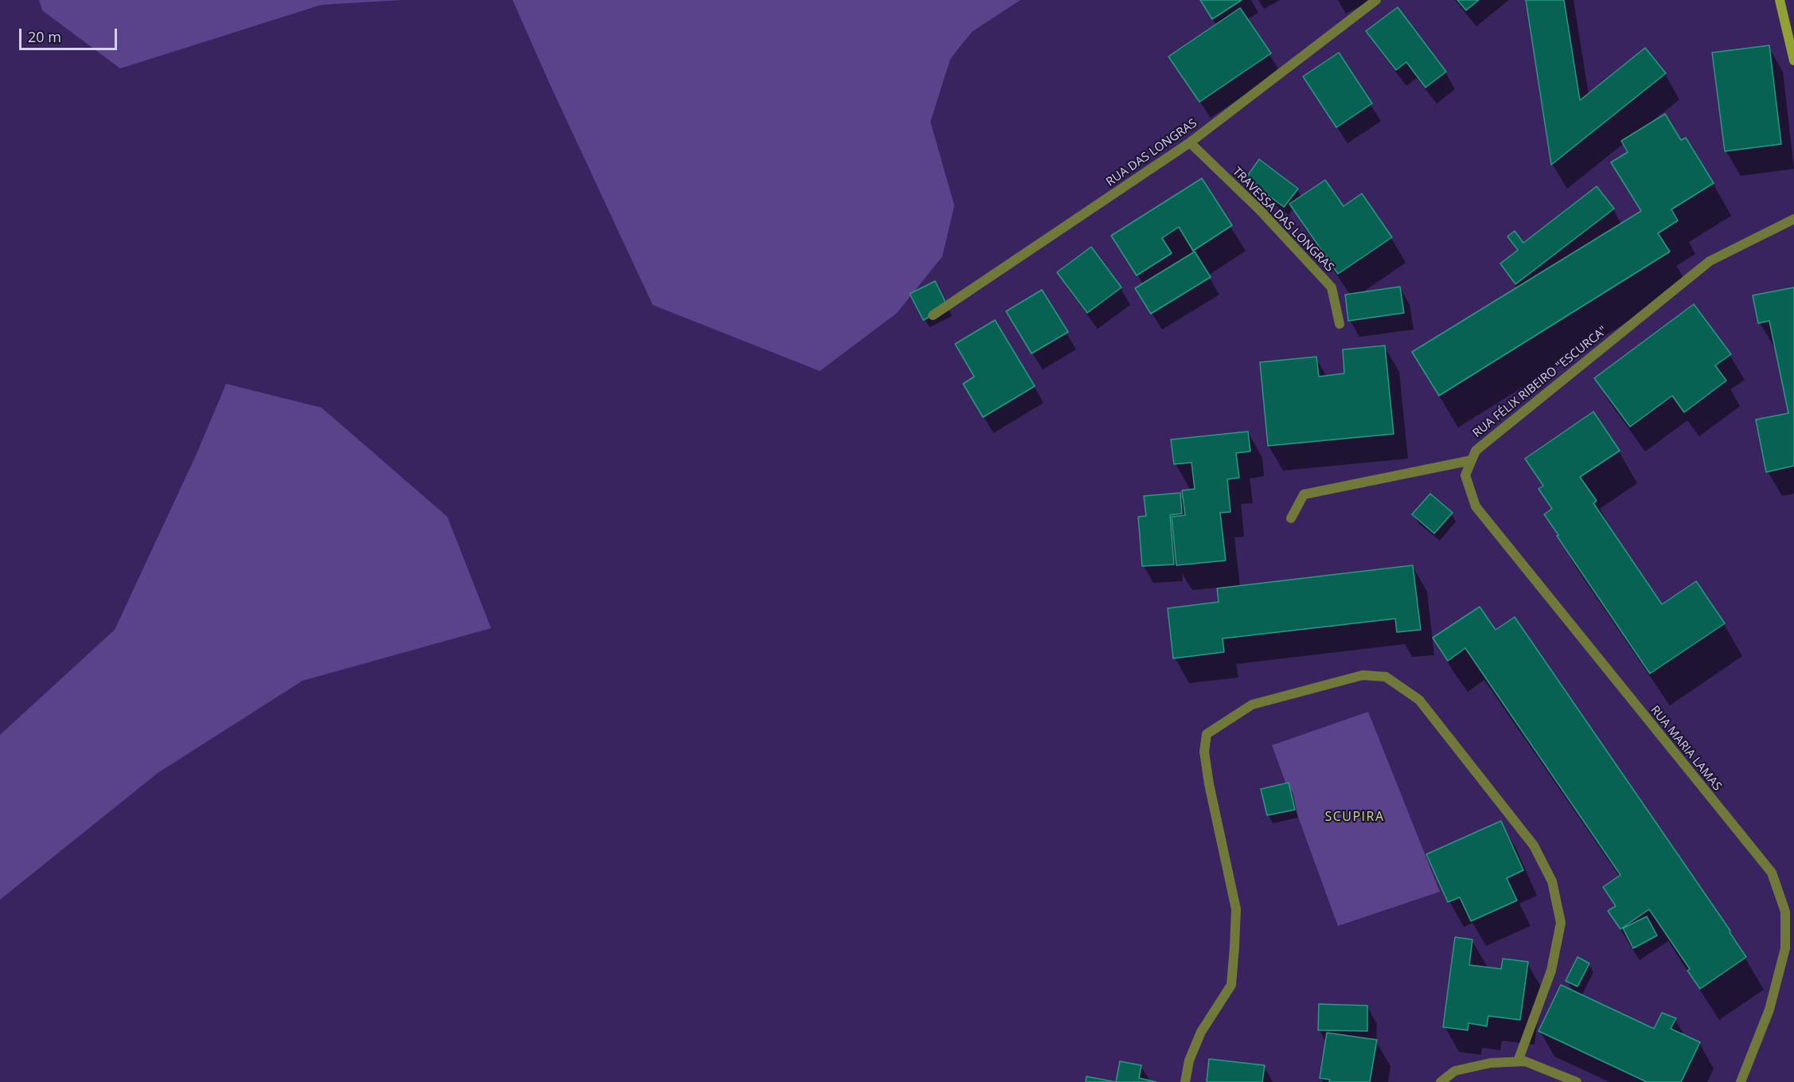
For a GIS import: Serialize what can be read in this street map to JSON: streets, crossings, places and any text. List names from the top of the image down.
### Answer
{
  "streets": {
    "street": [
      "RUA DAS LONGRAS",
      "TRAVESSA DAS LONGRAS",
      "RUA FÉLIX RIBEIRO \"ESCURCA\"",
      "RUA MARIA LAMAS"
    ]
  },
  "crossings": [
    ["RUA DAS LONGRAS", "TRAVESSA DAS LONGRAS"],
    ["RUA FÉLIX RIBEIRO \"ESCURCA\"", "RUA MARIA LAMAS"]
  ],
  "districts": ["SCUPIRA"],
  "scale_bar": "20 m"
}
